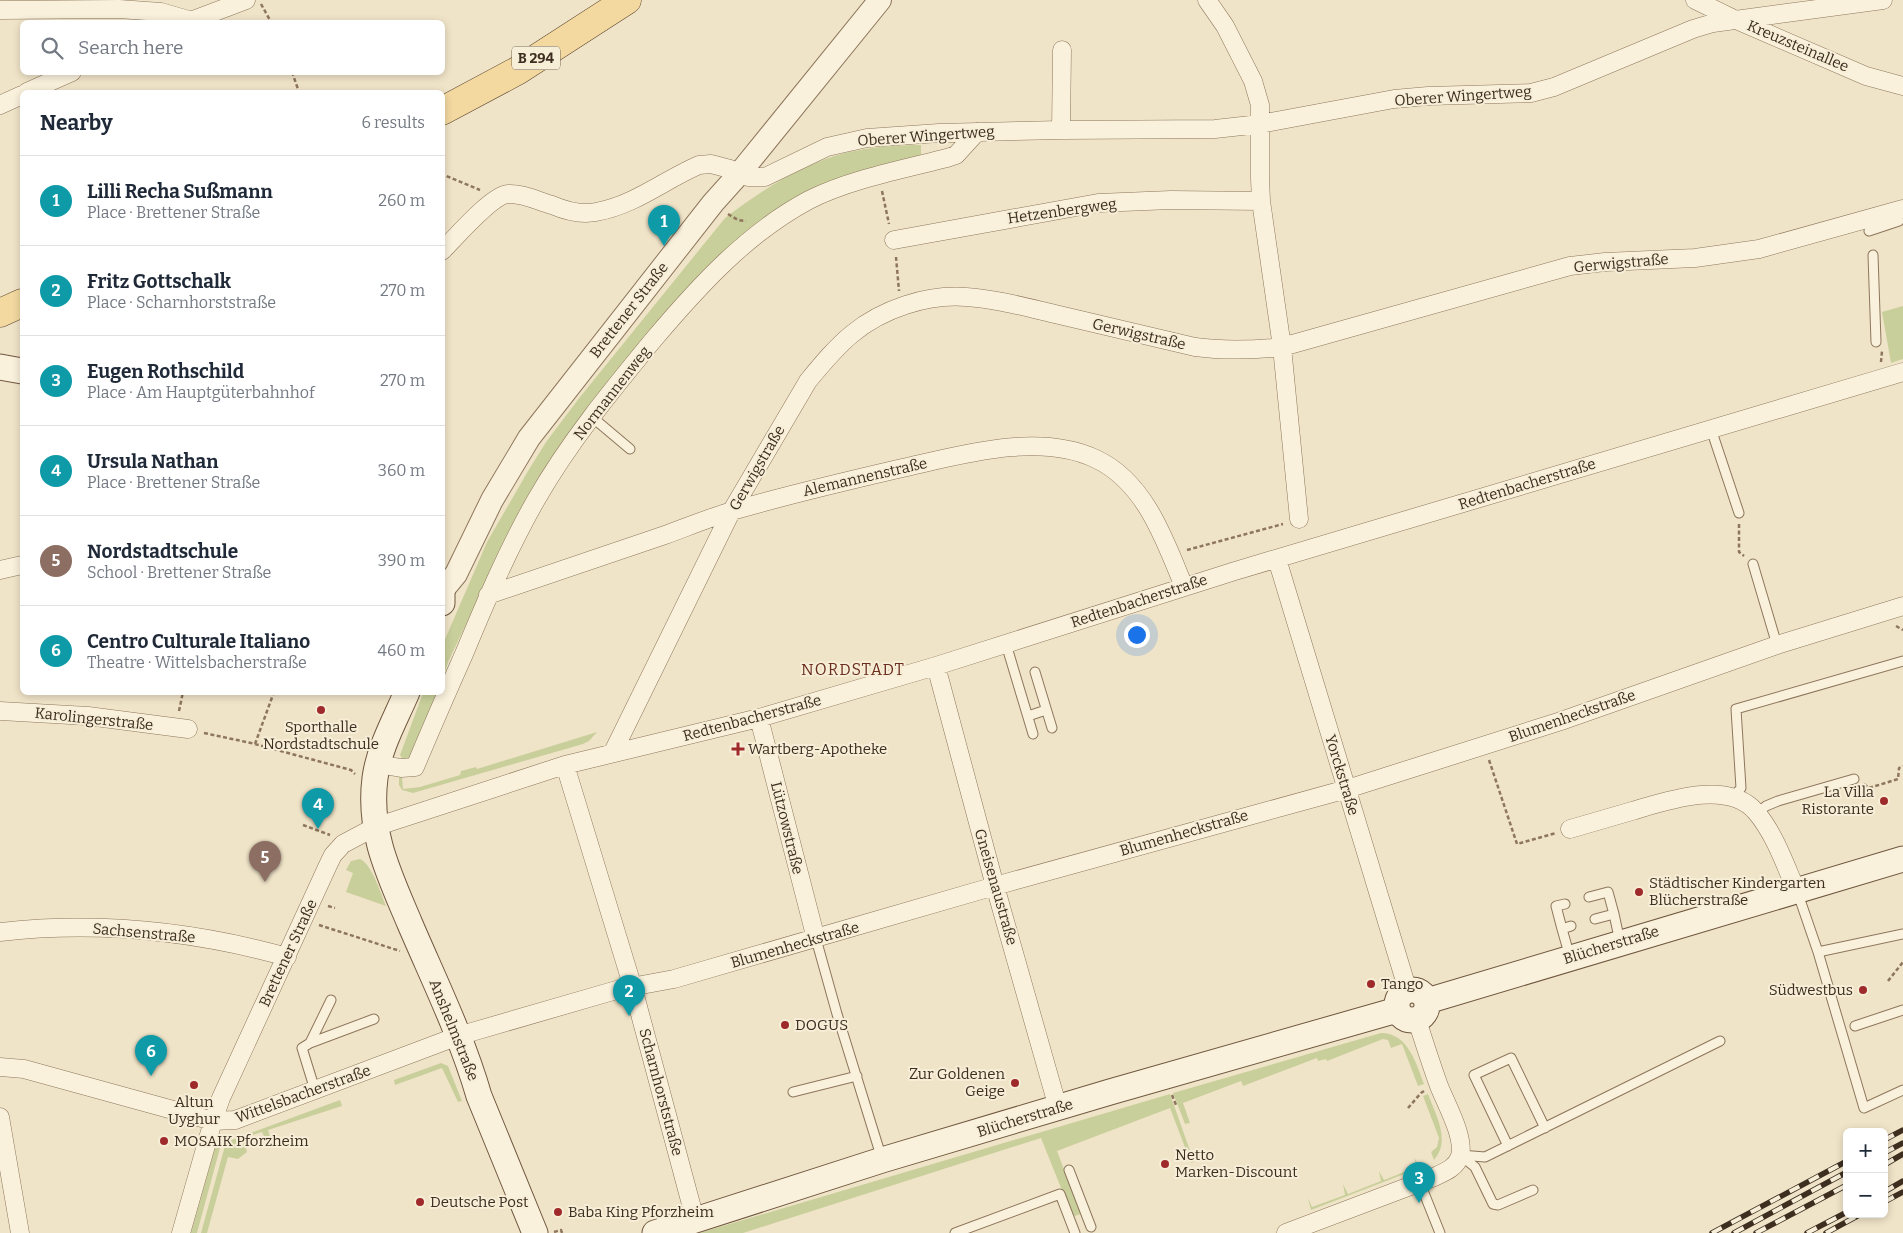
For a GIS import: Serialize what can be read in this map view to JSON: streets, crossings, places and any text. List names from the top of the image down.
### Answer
{
  "streets": {
    "main road": ["B 294", "Blücherstraße", "Anshelmstraße"],
    "street": [
      "Kreuzsteinallee",
      "Oberer Wingertweg",
      "Hetzenbergweg",
      "Gerwigstraße",
      "Brettener Straße",
      "Normannenweg",
      "Alemannenstraße",
      "Redtenbacherstraße",
      "Blumenheckstraße",
      "Karolingerstraße",
      "Yorckstraße",
      "Lützowstraße",
      "Gneisenaustraße",
      "Sachsenstraße",
      "Scharnhorststraße",
      "Wittelsbacherstraße"
    ]
  },
  "crossings": [
    ["Kreuzsteinallee", "Oberer Wingertweg"],
    ["Oberer Wingertweg", "Brettener Straße"],
    ["Oberer Wingertweg", "Normannenweg"],
    ["Gerwigstraße", "Alemannenstraße"],
    ["Gerwigstraße", "Redtenbacherstraße"],
    ["Brettener Straße", "Redtenbacherstraße"],
    ["Brettener Straße", "Sachsenstraße"],
    ["Brettener Straße", "Anshelmstraße"],
    ["Brettener Straße", "Wittelsbacherstraße"],
    ["Normannenweg", "Alemannenstraße"],
    ["Alemannenstraße", "Redtenbacherstraße"],
    ["Redtenbacherstraße", "Yorckstraße"],
    ["Redtenbacherstraße", "Lützowstraße"],
    ["Redtenbacherstraße", "Gneisenaustraße"],
    ["Redtenbacherstraße", "Anshelmstraße"],
    ["Redtenbacherstraße", "Scharnhorststraße"],
    ["Blumenheckstraße", "Yorckstraße"],
    ["Blumenheckstraße", "Lützowstraße"],
    ["Blumenheckstraße", "Gneisenaustraße"],
    ["Blumenheckstraße", "Anshelmstraße"],
    ["Blumenheckstraße", "Scharnhorststraße"],
    ["Blumenheckstraße", "Wittelsbacherstraße"],
    ["Yorckstraße", "Blücherstraße"],
    ["Gneisenaustraße", "Blücherstraße"],
    ["Blücherstraße", "Scharnhorststraße"],
    ["Anshelmstraße", "Wittelsbacherstraße"]
  ],
  "districts": ["NORDSTADT"],
  "places": {
    "other": [
      "Sporthalle Nordstadtschule",
      "La Villa Ristorante",
      "Städtischer Kindergarten Blücherstraße",
      "Tango",
      "Südwestbus",
      "DOGUS",
      "Zur Goldenen Geige",
      "Altun Uyghur",
      "MOSAIK Pforzheim",
      "Netto Marken-Discount",
      "Deutsche Post",
      "Baba King Pforzheim"
    ],
    "health": ["Wartberg-Apotheke"]
  },
  "page": {
    "search": "Search here",
    "heading": ["Nearby", "6 results"],
    "list": [
      {
        "mark": "1",
        "name": "Lilli Recha Sußmann",
        "note": "Place · Brettener Straße",
        "value": "260 m"
      },
      {
        "mark": "2",
        "name": "Fritz Gottschalk",
        "note": "Place · Scharnhorststraße",
        "value": "270 m"
      },
      {
        "mark": "3",
        "name": "Eugen Rothschild",
        "note": "Place · Am Hauptgüterbahnhof",
        "value": "270 m"
      },
      {
        "mark": "4",
        "name": "Ursula Nathan",
        "note": "Place · Brettener Straße",
        "value": "360 m"
      },
      {
        "mark": "5",
        "name": "Nordstadtschule",
        "note": "School · Brettener Straße",
        "value": "390 m"
      },
      {
        "mark": "6",
        "name": "Centro Culturale Italiano",
        "note": "Theatre · Wittelsbacherstraße",
        "value": "460 m"
      }
    ],
    "pins": [
      "1",
      "4",
      "5",
      "2",
      "6",
      "3"
    ],
    "map_buttons": ["+", "−"]
  }
}
